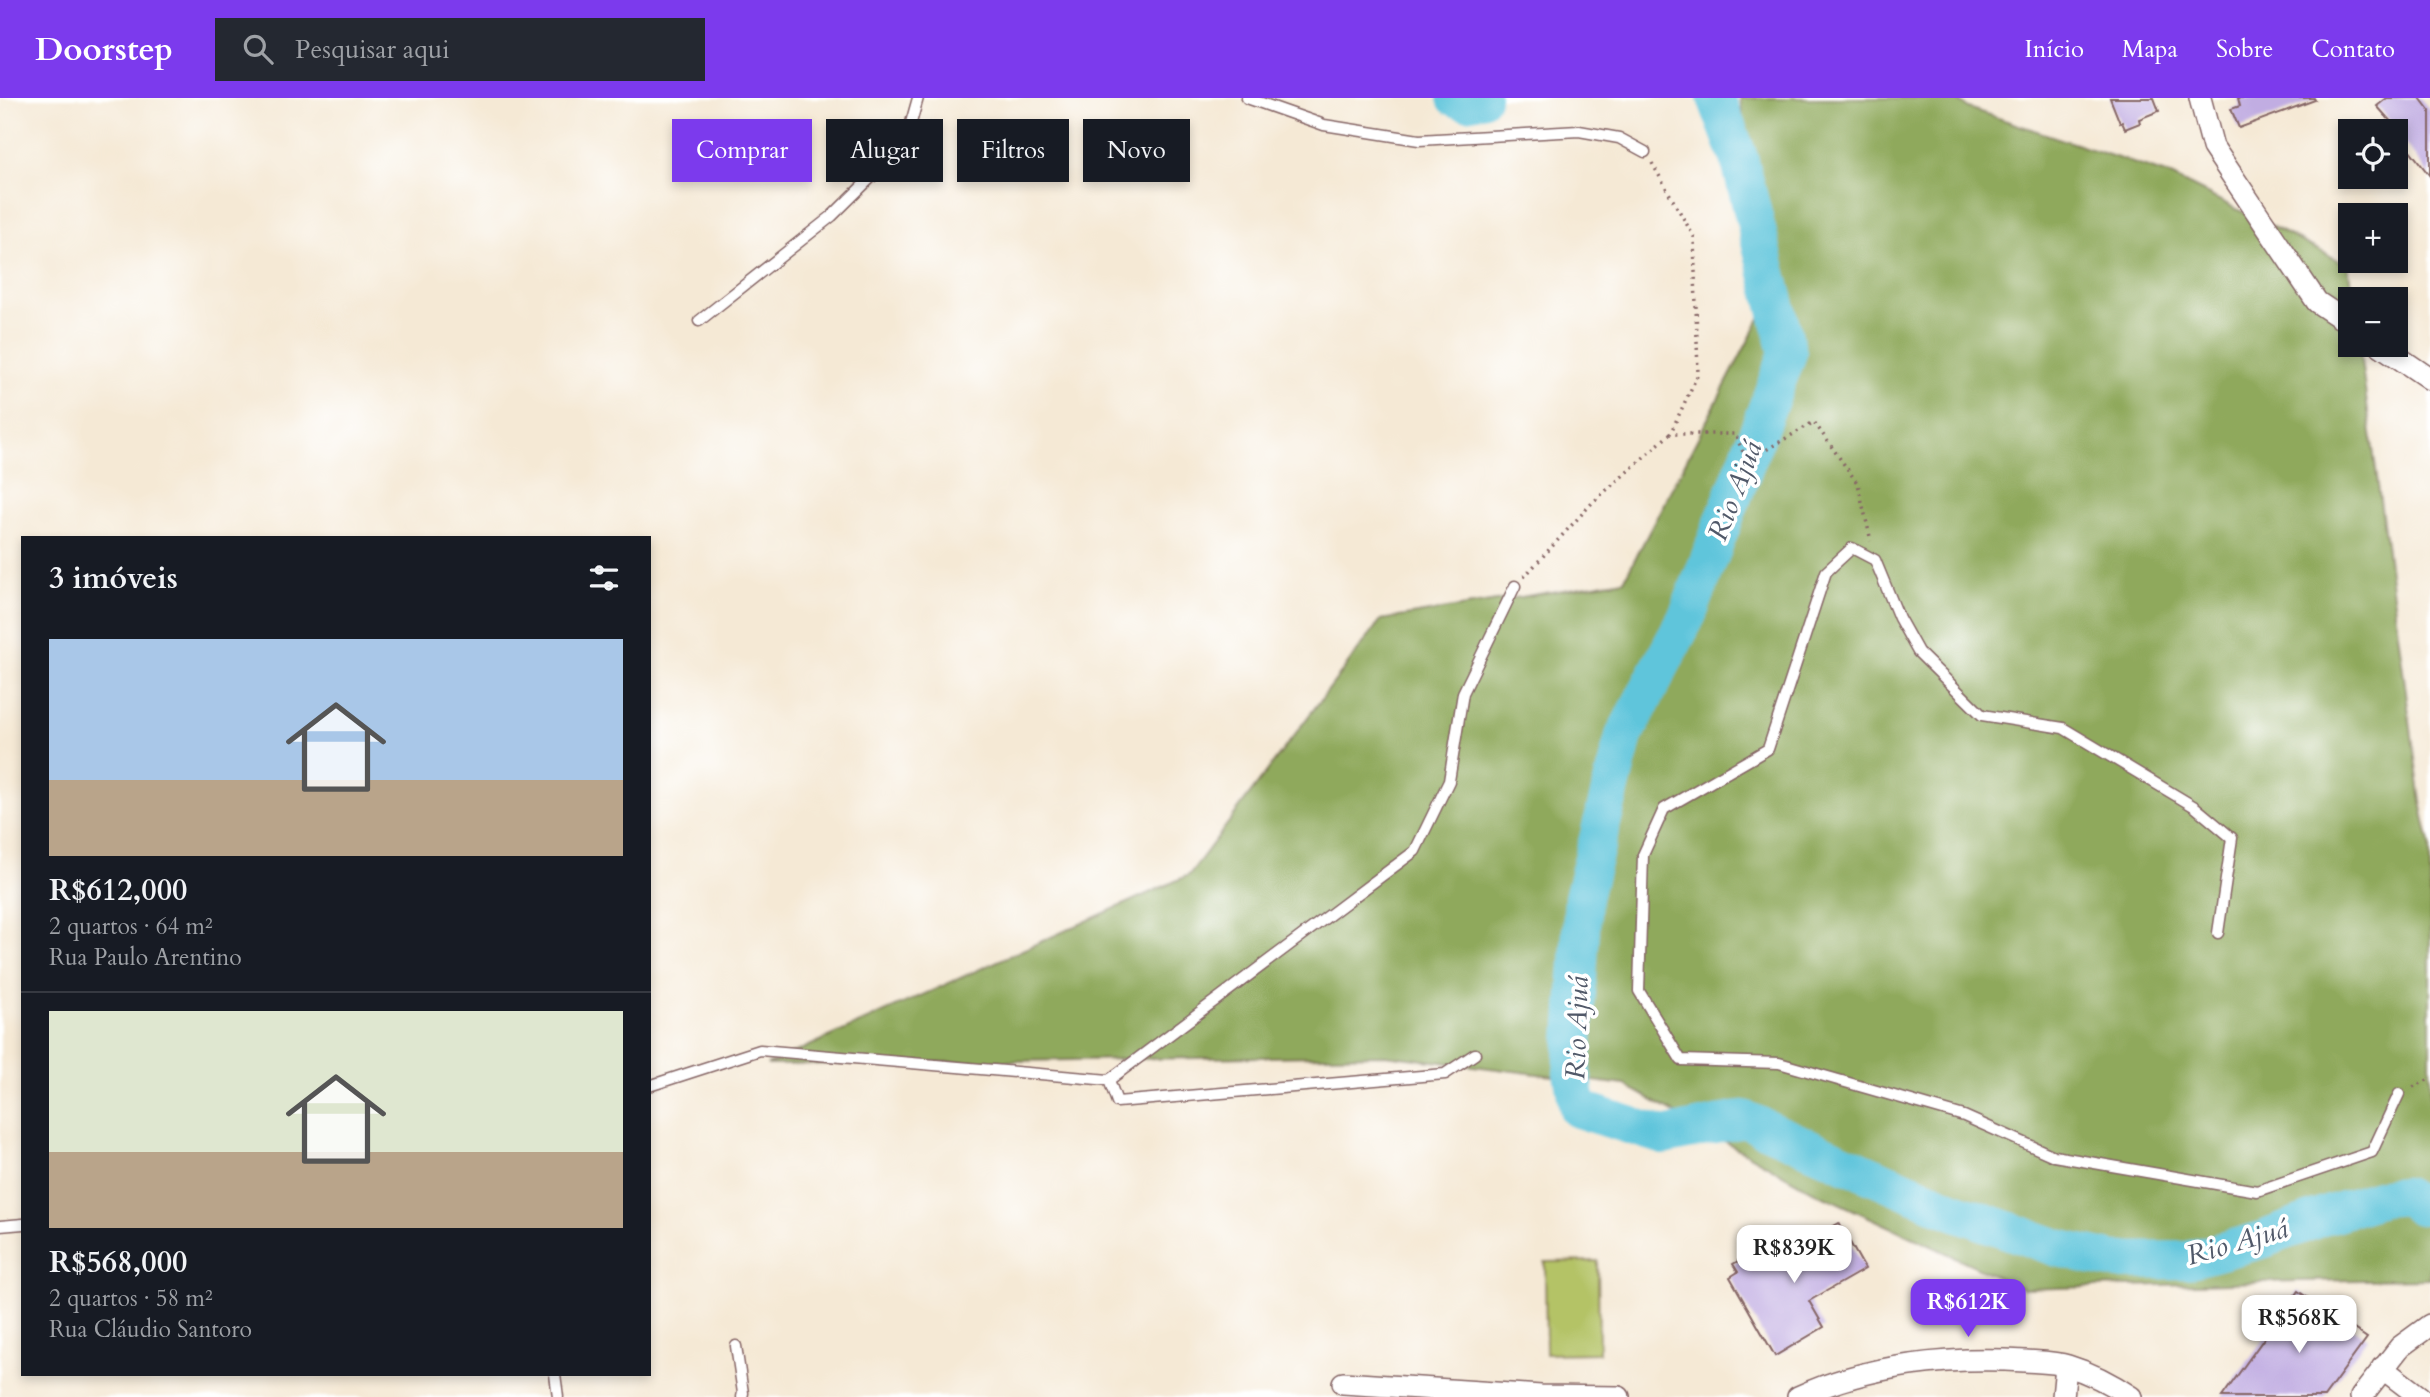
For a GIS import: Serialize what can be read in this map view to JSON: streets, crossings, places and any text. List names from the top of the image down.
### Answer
{
  "water": ["Rio Ajuá"],
  "page": {
    "header": "Doorstep",
    "search": "Pesquisar aqui",
    "nav": [
      "Início",
      "Mapa",
      "Sobre",
      "Contato"
    ],
    "map_buttons": ["+", "−"],
    "chip": [
      "Comprar",
      "Alugar",
      "Filtros",
      "Novo"
    ],
    "heading": "3 imóveis",
    "list": [
      {
        "name": "R$612,000",
        "note": "2 quartos · 64 m² · Rua Paulo Arentino"
      },
      {
        "name": "R$568,000",
        "note": "2 quartos · 58 m² · Rua Cláudio Santoro"
      }
    ],
    "price": ["R$839K", "R$612K", "R$568K"]
  }
}
